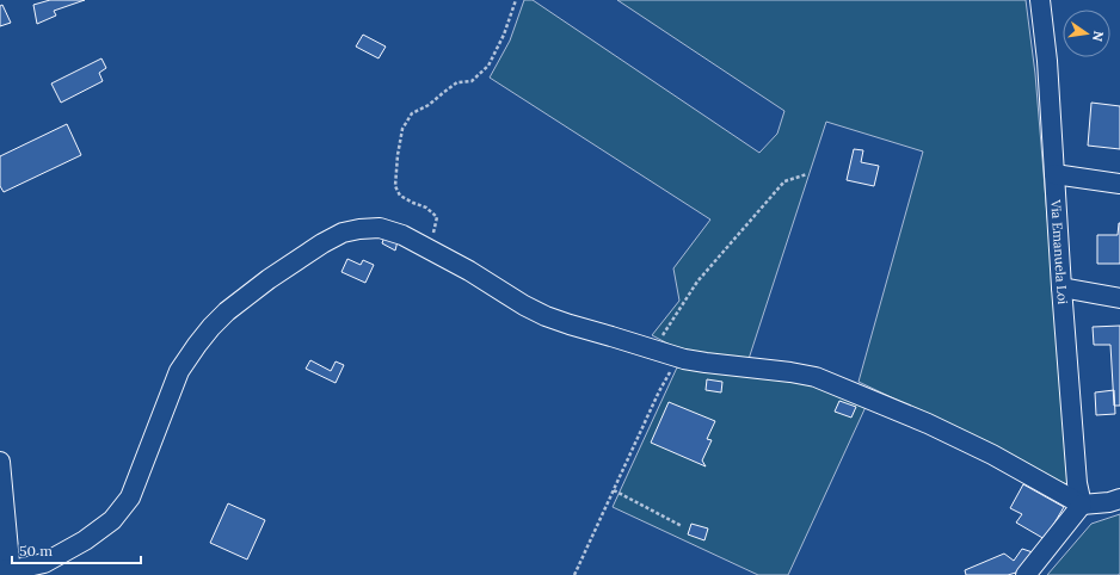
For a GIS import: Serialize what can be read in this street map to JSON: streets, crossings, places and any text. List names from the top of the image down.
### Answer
{
  "streets": {
    "street": ["Via Emanuela Loi"]
  },
  "scale_bar": "50 m",
  "north": "right"
}
